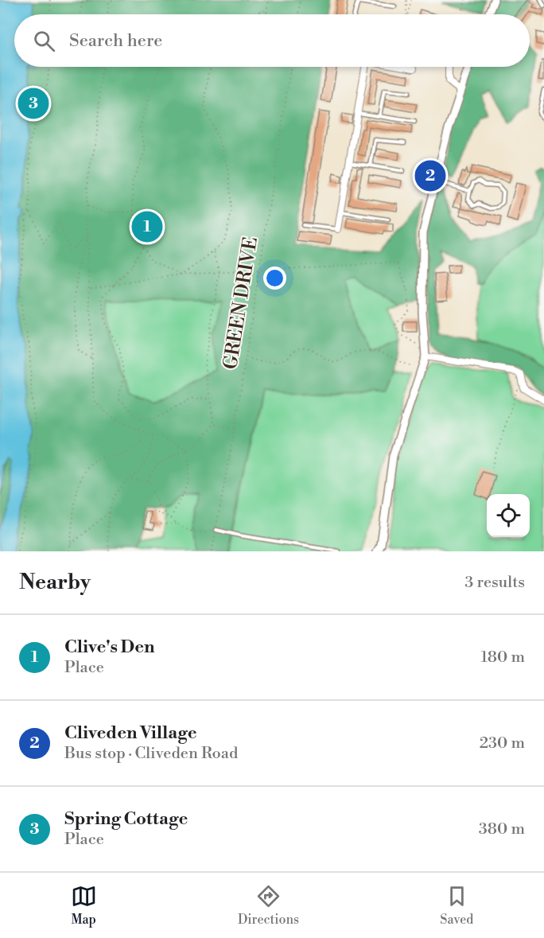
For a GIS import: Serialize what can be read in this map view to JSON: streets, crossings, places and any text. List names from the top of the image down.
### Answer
{
  "streets": {
    "path": ["GREEN DRIVE"]
  },
  "page": {
    "search": "Search here",
    "pins": ["3", "2", "1"],
    "heading": ["Nearby", "3 results"],
    "list": [
      {
        "mark": "1",
        "name": "Clive's Den",
        "note": "Place",
        "value": "180 m"
      },
      {
        "mark": "2",
        "name": "Cliveden Village",
        "note": "Bus stop · Cliveden Road",
        "value": "230 m"
      },
      {
        "mark": "3",
        "name": "Spring Cottage",
        "note": "Place",
        "value": "380 m"
      }
    ],
    "nav": ["Map", "Directions", "Saved"]
  }
}
